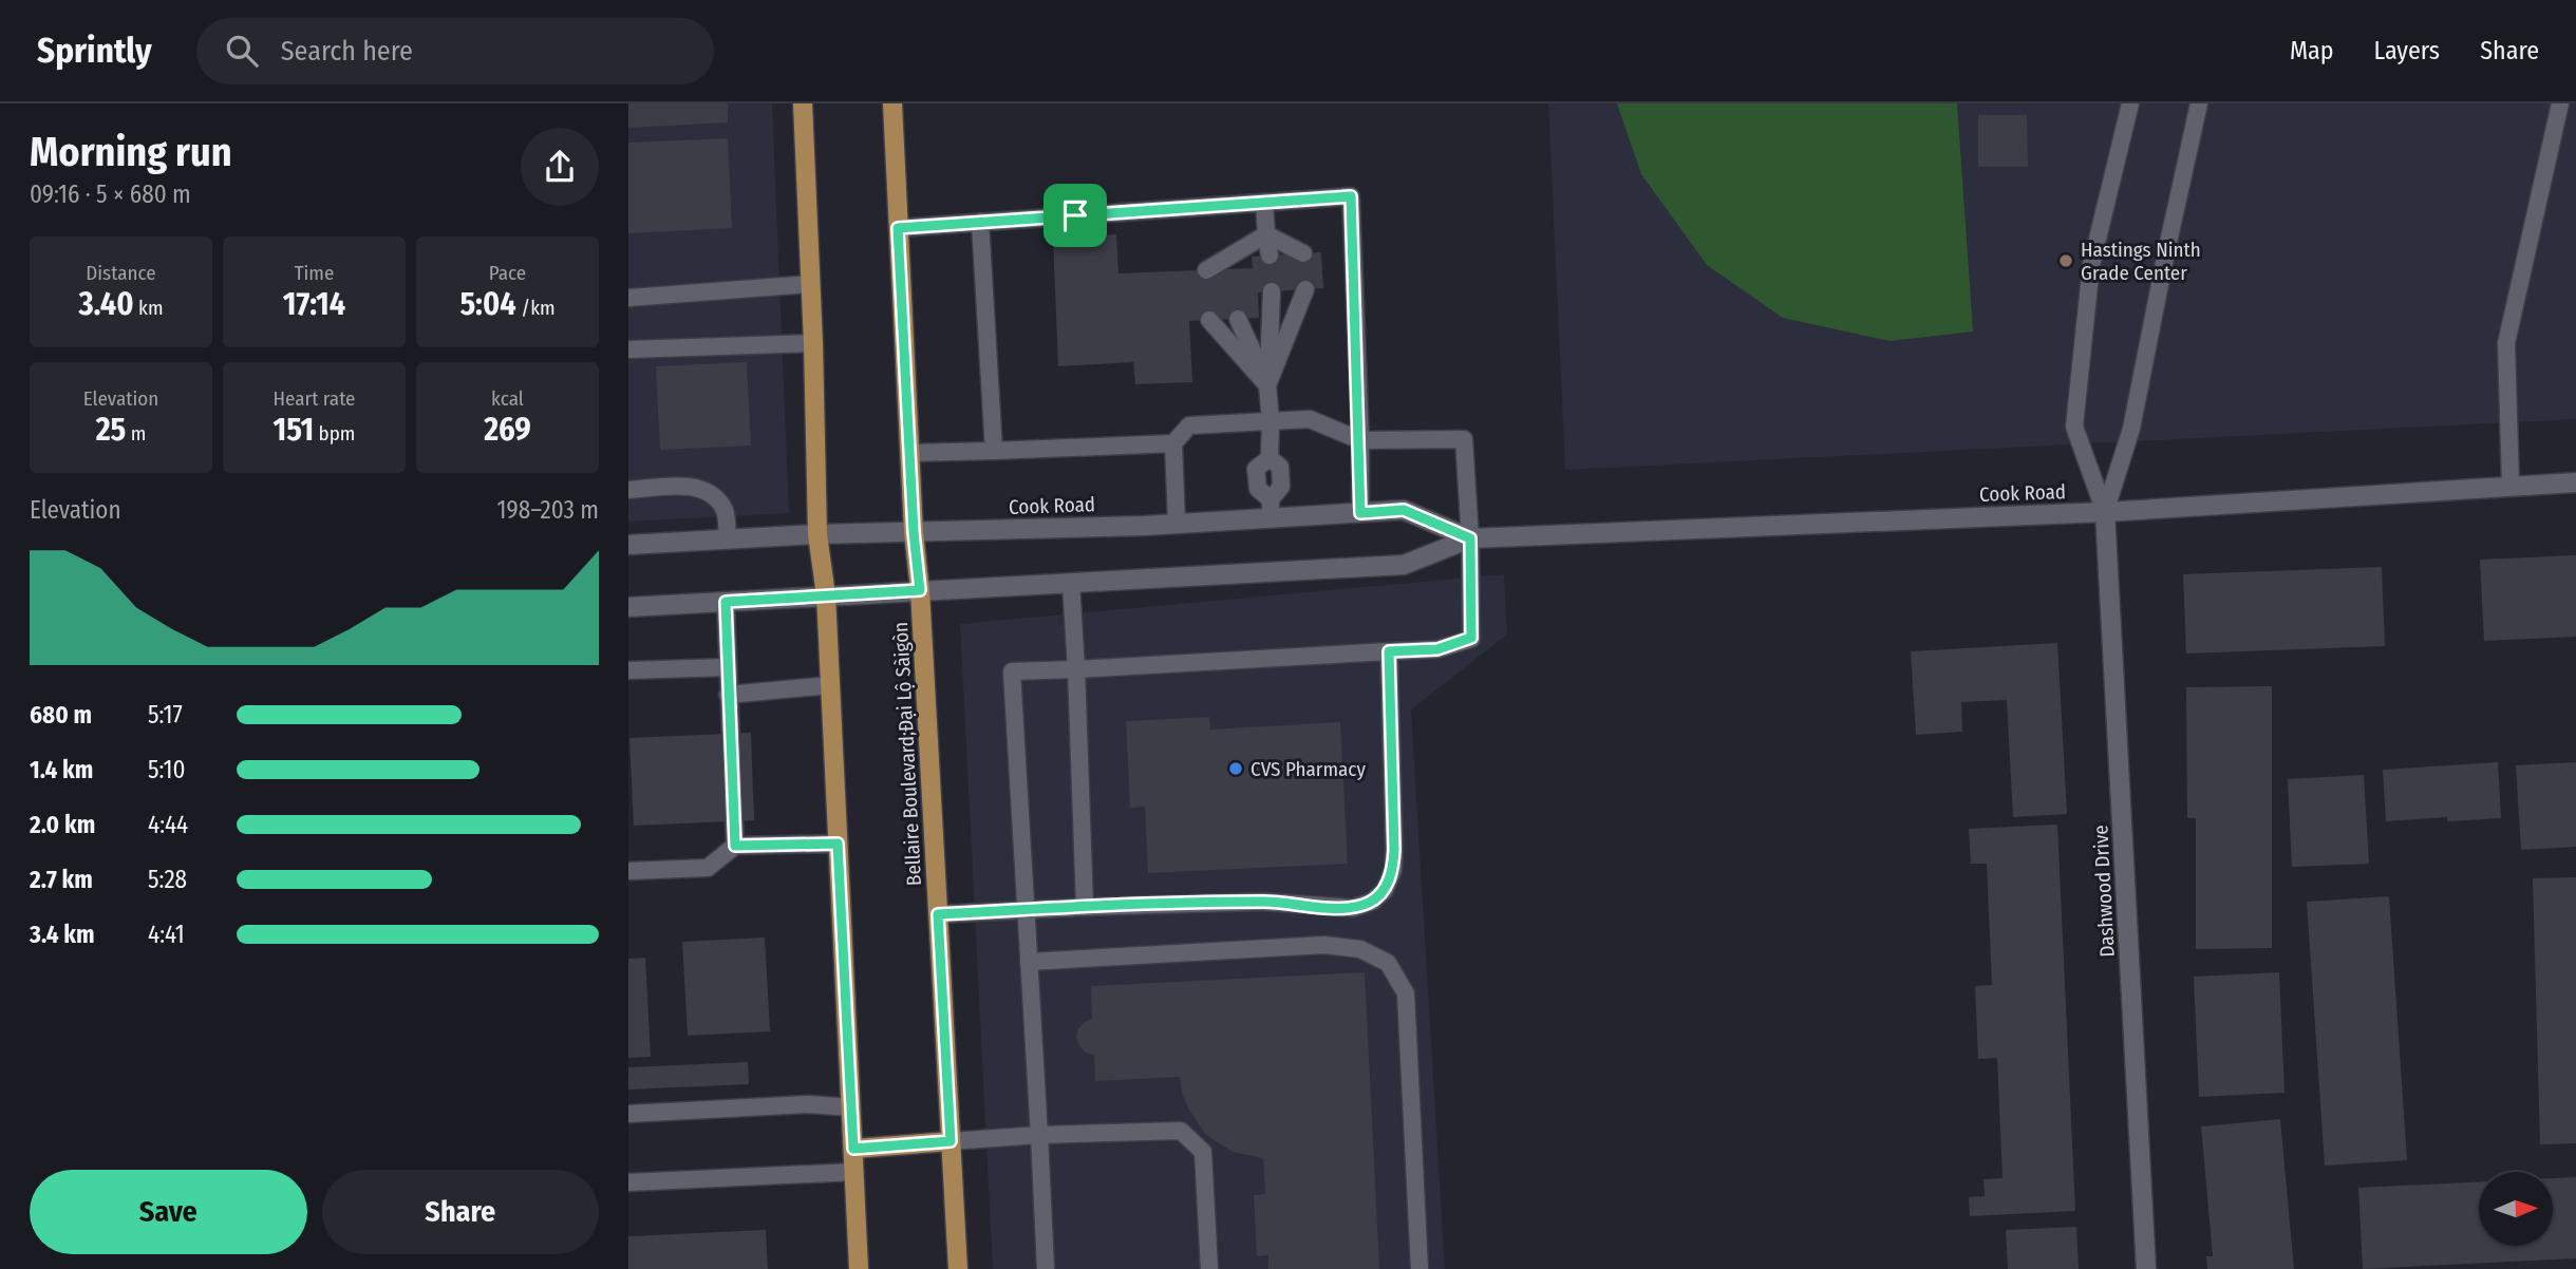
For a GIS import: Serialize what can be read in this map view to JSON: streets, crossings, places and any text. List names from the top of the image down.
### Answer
{
  "streets": {
    "main road": ["Bellaire Boulevard;Đại Lộ Sàigòn"],
    "street": ["Cook Road", "Dashwood Drive"]
  },
  "crossings": [
    ["Cook Road", "Bellaire Boulevard;Đại Lộ Sàigòn"],
    ["Cook Road", "Dashwood Drive"]
  ],
  "places": ["Hastings Ninth Grade Center", "CVS Pharmacy"],
  "north": "right",
  "page": {
    "header": "Sprintly",
    "search": "Search here",
    "nav": ["Map", "Layers", "Share"],
    "heading": ["Morning run", "09:16 · 5 × 680 m"],
    "stats": [
      ["Distance", "3.40 km"],
      ["Time", "17:14"],
      ["Pace", "5:04 /km"],
      ["Elevation", "25 m"],
      ["Heart rate", "151 bpm"],
      ["kcal", "269"]
    ],
    "chart": ["Elevation", "198–203 m"],
    "list": [
      {
        "name": "680 m",
        "note": "5:17"
      },
      {
        "name": "1.4 km",
        "note": "5:10"
      },
      {
        "name": "2.0 km",
        "note": "4:44"
      },
      {
        "name": "2.7 km",
        "note": "5:28"
      },
      {
        "name": "3.4 km",
        "note": "4:41"
      }
    ],
    "buttons": ["Save", "Share"]
  }
}
